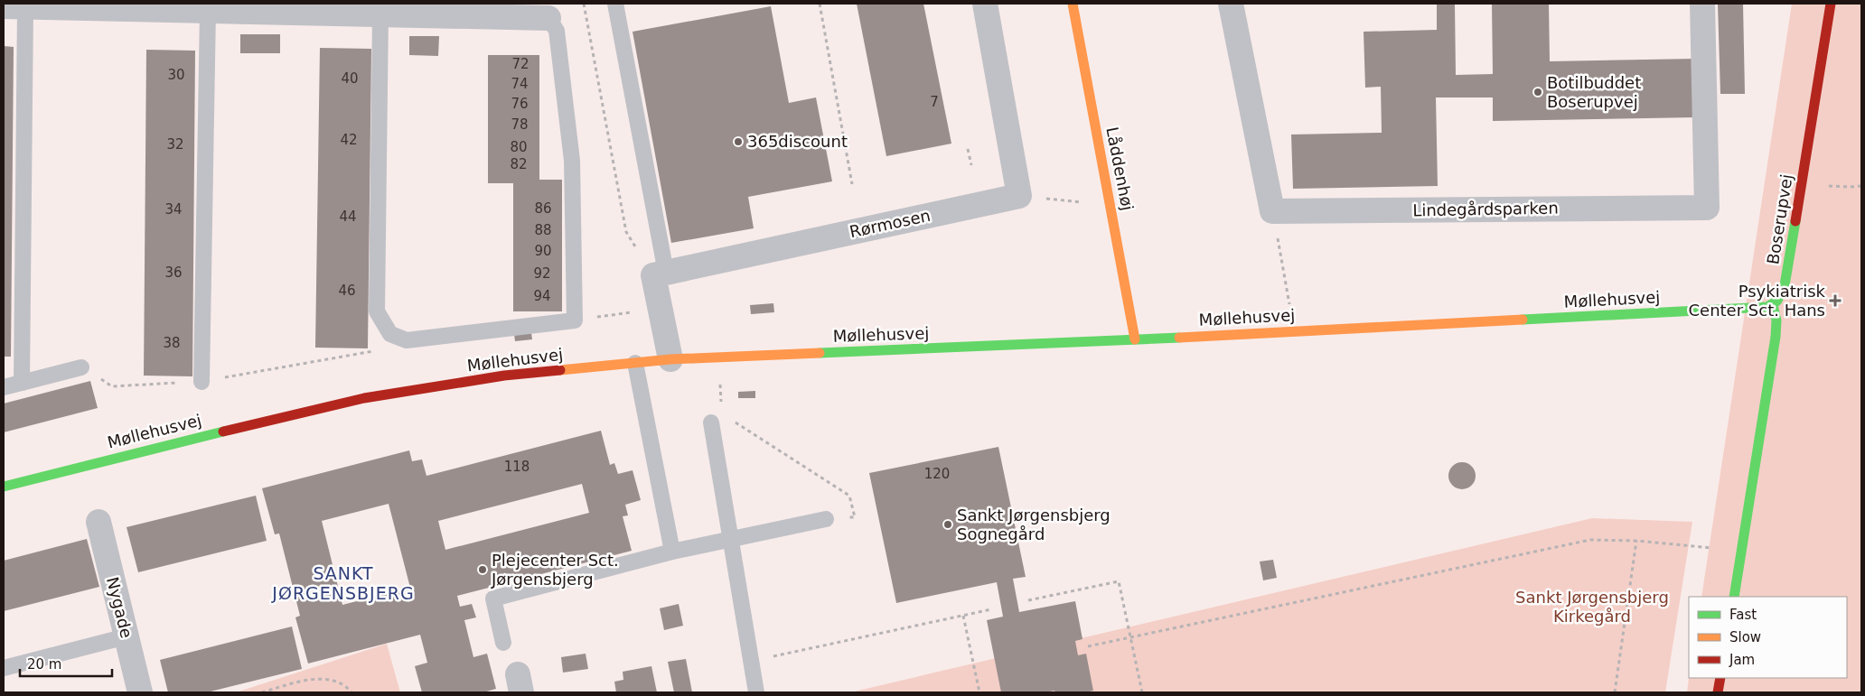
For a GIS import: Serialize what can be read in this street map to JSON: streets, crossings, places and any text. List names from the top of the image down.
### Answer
{
  "streets": {
    "street": [
      "Låddenhøj",
      "Lindegårdsparken",
      "Boserupvej",
      "Rørmosen",
      "Møllehusvej",
      "Nygade"
    ]
  },
  "crossings": [
    ["Låddenhøj", "Møllehusvej"],
    ["Boserupvej", "Møllehusvej"]
  ],
  "districts": ["SANKT JØRGENSBJERG"],
  "parks": ["Sankt Jørgensbjerg Kirkegård"],
  "places": {
    "other": [
      "Botilbuddet Boserupvej",
      "365discount",
      "Sankt Jørgensbjerg Sognegård",
      "Plejecenter Sct. Jørgensbjerg"
    ],
    "health": ["Psykiatrisk Center Sct. Hans"]
  },
  "house_numbers": [
    "72",
    "30",
    "40",
    "74",
    "7",
    "76",
    "78",
    "42",
    "32",
    "80",
    "82",
    "86",
    "34",
    "44",
    "88",
    "90",
    "36",
    "92",
    "46",
    "94",
    "38",
    "118",
    "120"
  ],
  "legend": ["Fast", "Slow", "Jam"],
  "scale_bar": "20 m"
}
